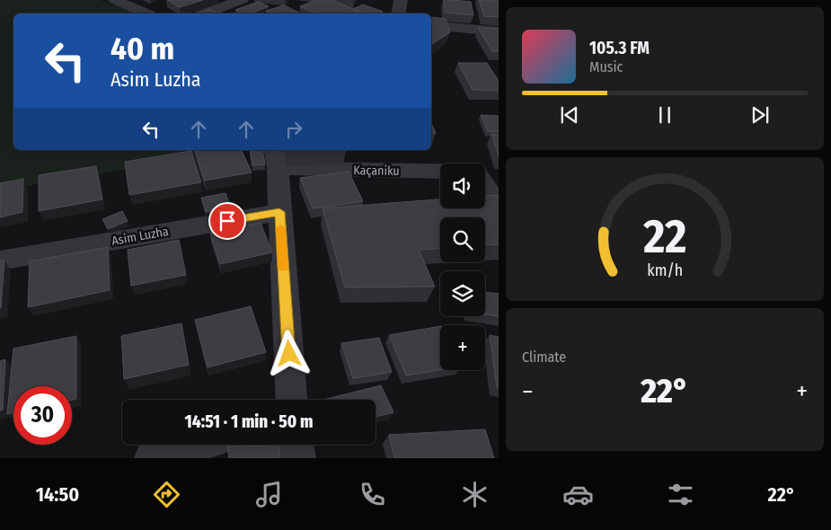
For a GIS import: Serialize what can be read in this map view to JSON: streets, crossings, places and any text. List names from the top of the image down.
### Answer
{
  "streets": {
    "street": ["Kaçaniku", "Asim Luzha"]
  },
  "page": {
    "turn": ["40 m", "Asim Luzha"],
    "song": ["105.3 FM", "Music"],
    "map_buttons": "+",
    "tile": "Climate",
    "heat": ["−", "22°", "+"],
    "limit": "30",
    "trip": "14:51 · 1 min · 50 m",
    "tabs": ["14:50", "22°"],
    "gauge": ["22", "km/h"]
  }
}
